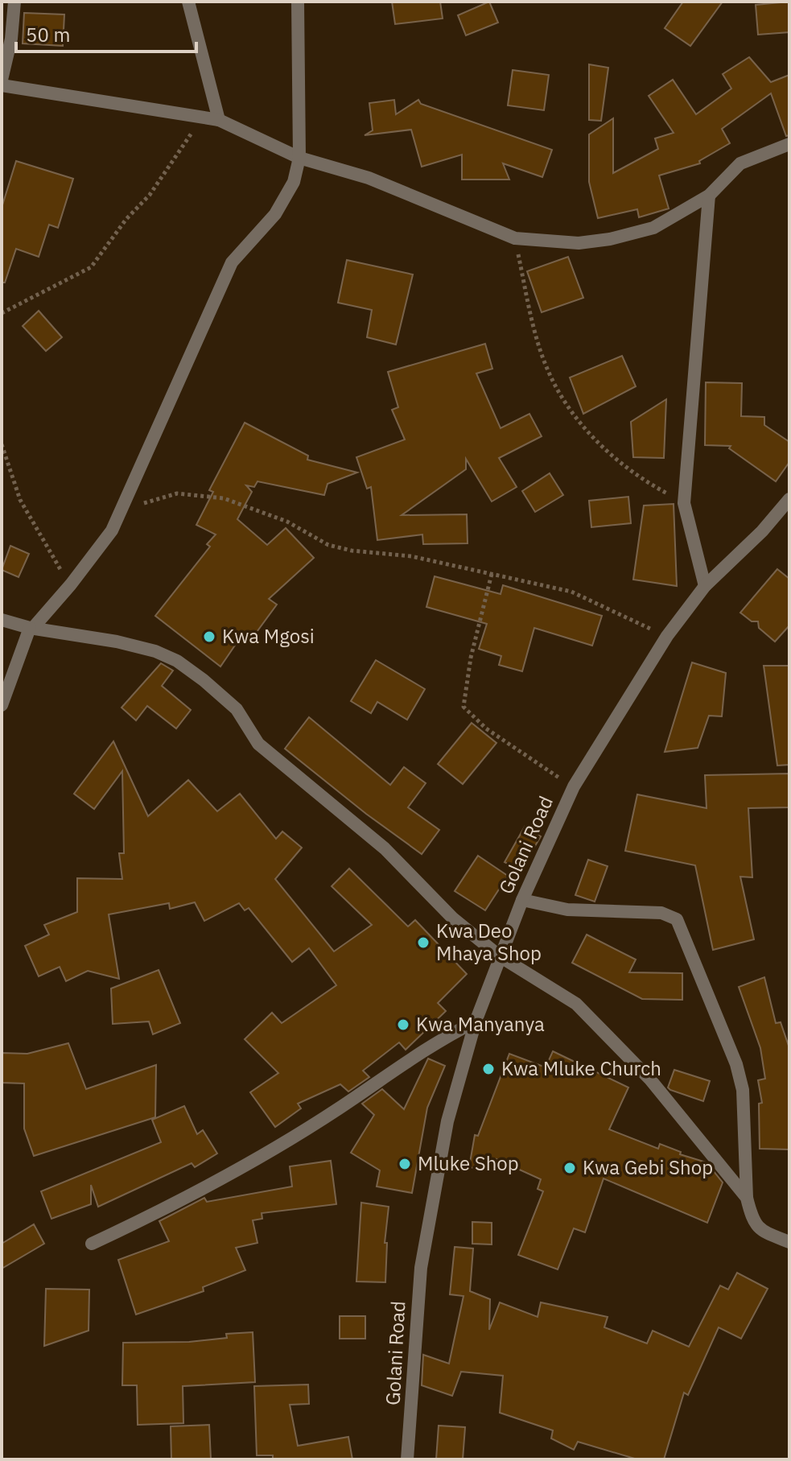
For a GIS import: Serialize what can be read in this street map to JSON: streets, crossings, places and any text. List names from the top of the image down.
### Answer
{
  "streets": {
    "street": ["Golani Road"]
  },
  "places": [
    "Kwa Mgosi",
    "Kwa Deo Mhaya Shop",
    "Kwa Manyanya",
    "Kwa Mluke Church",
    "Mluke Shop",
    "Kwa Gebi Shop"
  ],
  "scale_bar": "50 m"
}
